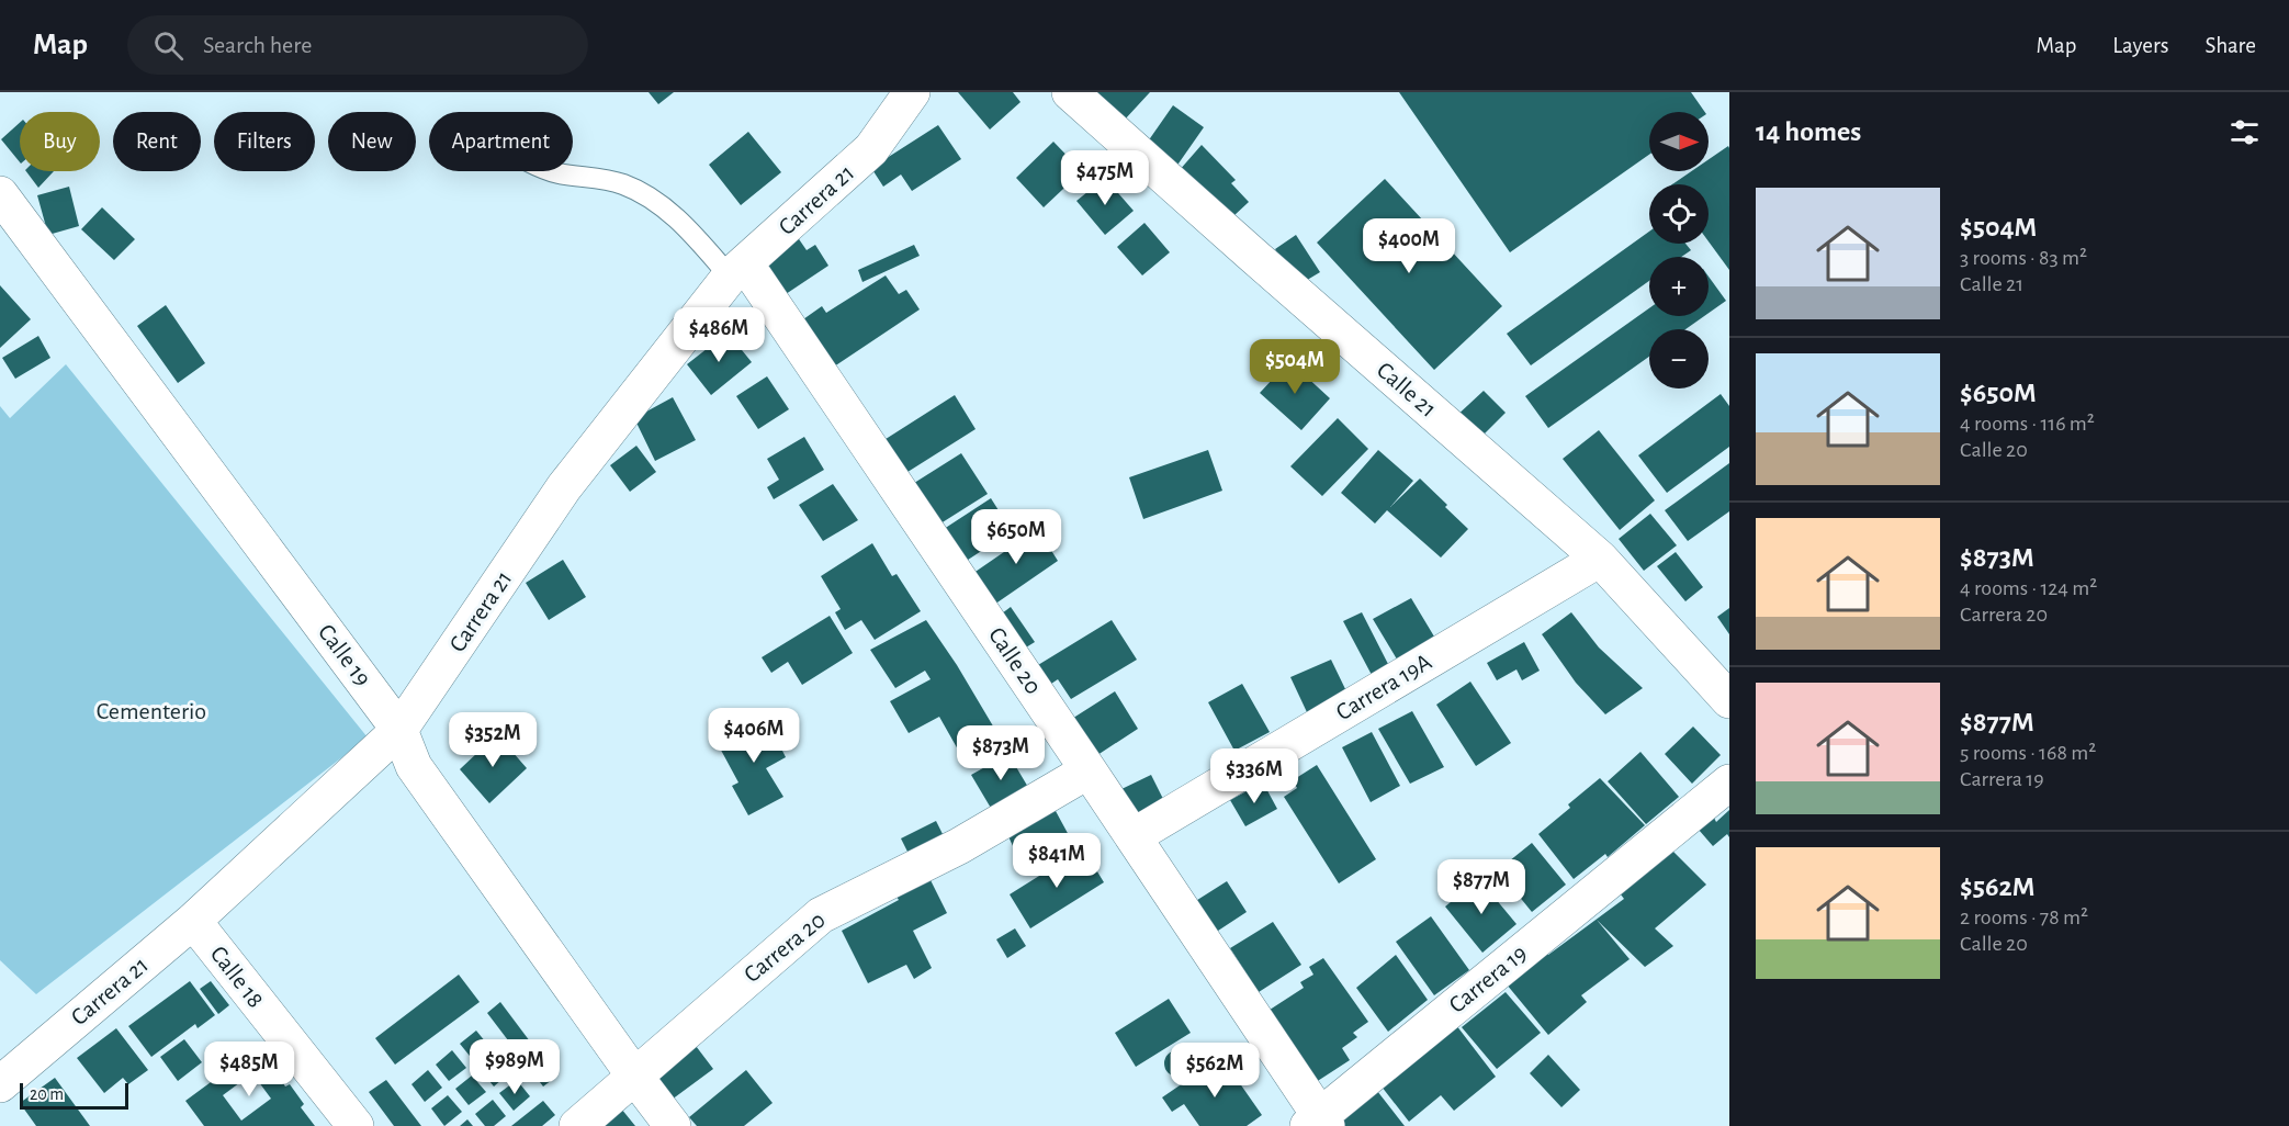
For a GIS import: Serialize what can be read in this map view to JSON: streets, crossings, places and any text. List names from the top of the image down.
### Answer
{
  "streets": {
    "street": [
      "Carrera 21",
      "Calle 21",
      "Calle 19",
      "Calle 20",
      "Carrera 19A",
      "Carrera 20",
      "Calle 18",
      "Carrera 19"
    ]
  },
  "crossings": [
    ["Carrera 21", "Calle 19"],
    ["Carrera 21", "Calle 20"],
    ["Carrera 21", "Calle 18"],
    ["Calle 21", "Carrera 19A"],
    ["Calle 19", "Carrera 20"],
    ["Calle 20", "Carrera 19A"],
    ["Calle 20", "Carrera 20"],
    ["Calle 20", "Carrera 19"]
  ],
  "parks": ["Cementerio"],
  "scale_bar": "20 m",
  "north": "right",
  "page": {
    "header": "Map",
    "search": "Search here",
    "nav": ["Map", "Layers", "Share"],
    "heading": "14 homes",
    "map_buttons": ["+", "−"],
    "chip": [
      "Buy",
      "Rent",
      "Filters",
      "New",
      "Apartment"
    ],
    "price": [
      "$475M",
      "$400M",
      "$486M",
      "$504M",
      "$650M",
      "$406M",
      "$352M",
      "$873M",
      "$336M",
      "$841M",
      "$877M",
      "$989M",
      "$485M",
      "$562M"
    ],
    "list": [
      {
        "name": "$504M",
        "note": "3 rooms · 83 m² · Calle 21"
      },
      {
        "name": "$650M",
        "note": "4 rooms · 116 m² · Calle 20"
      },
      {
        "name": "$873M",
        "note": "4 rooms · 124 m² · Carrera 20"
      },
      {
        "name": "$877M",
        "note": "5 rooms · 168 m² · Carrera 19"
      },
      {
        "name": "$562M",
        "note": "2 rooms · 78 m² · Calle 20"
      }
    ],
    "scale": "20 m"
  }
}
